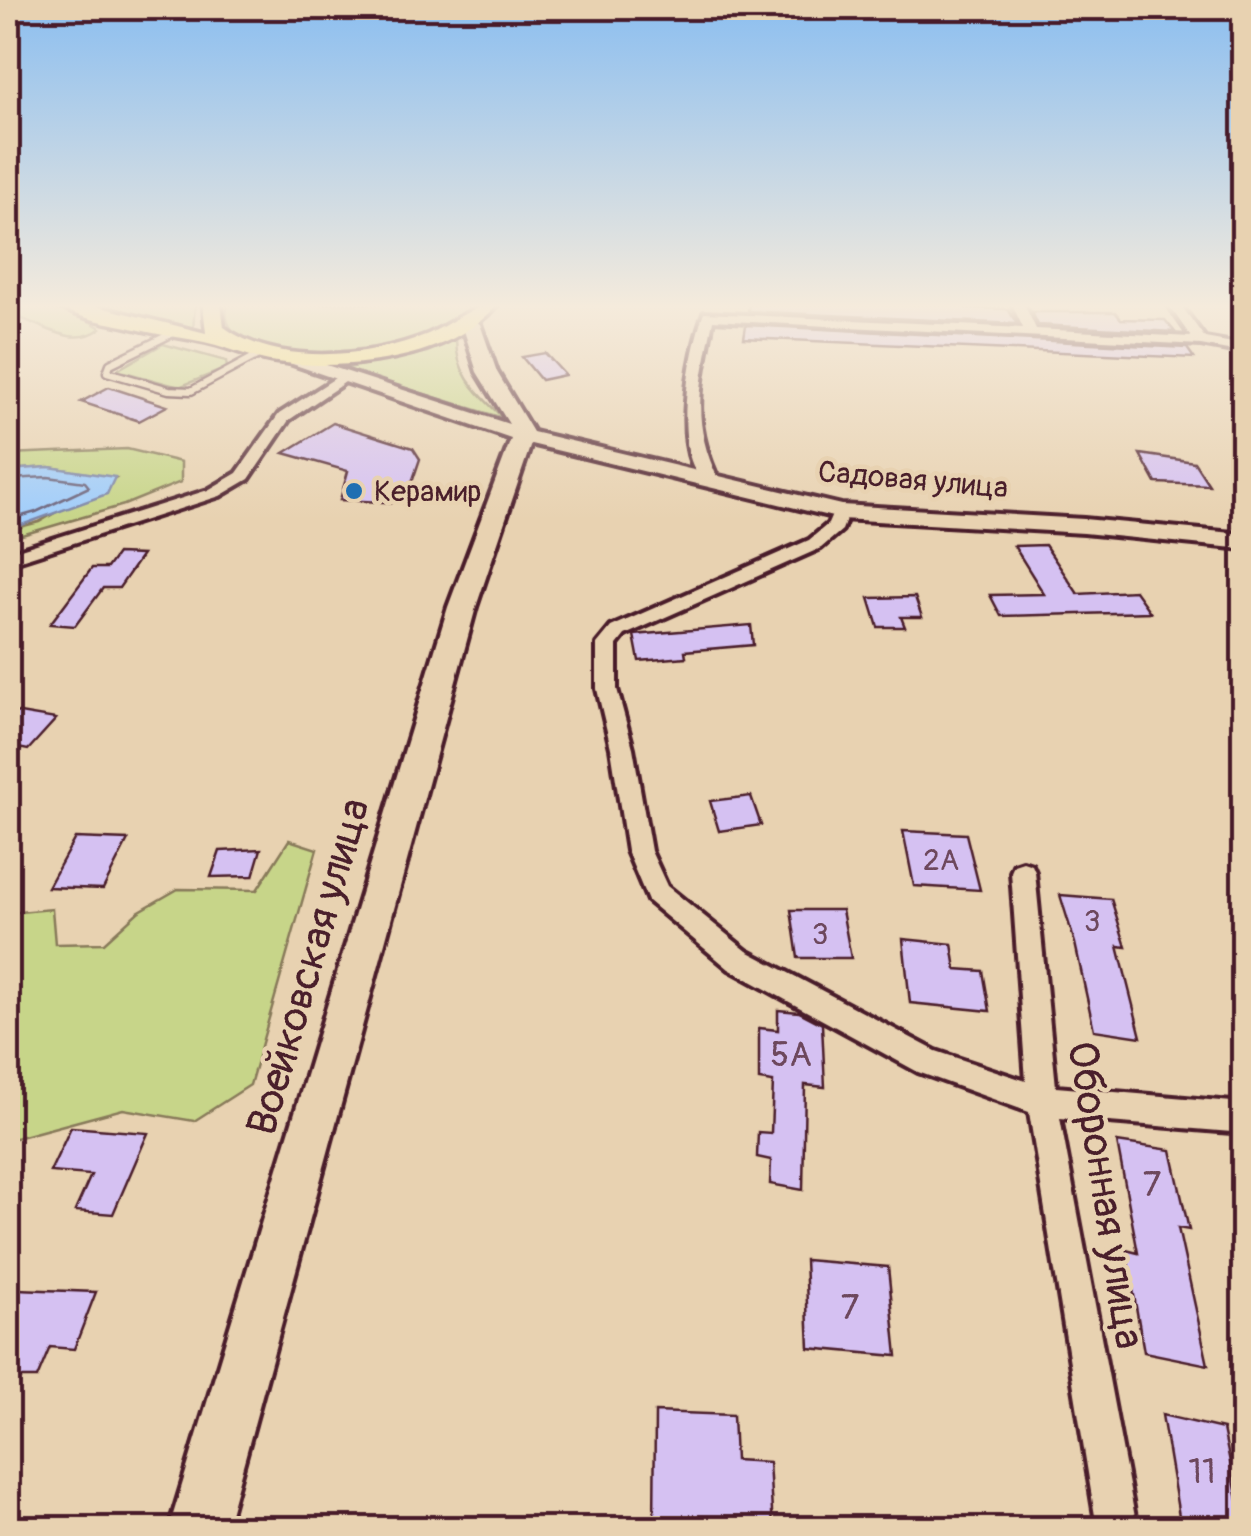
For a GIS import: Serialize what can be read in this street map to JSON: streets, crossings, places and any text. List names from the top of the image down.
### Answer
{
  "streets": {
    "main road": ["Садовая улица", "Воейковская улица"],
    "street": ["Оборонная улица"]
  },
  "crossings": [
    ["Садовая улица", "Воейковская улица"]
  ],
  "places": ["Керамир"],
  "house_numbers": [
    "2А",
    "3",
    "3",
    "5А",
    "7",
    "7",
    "11"
  ]
}
